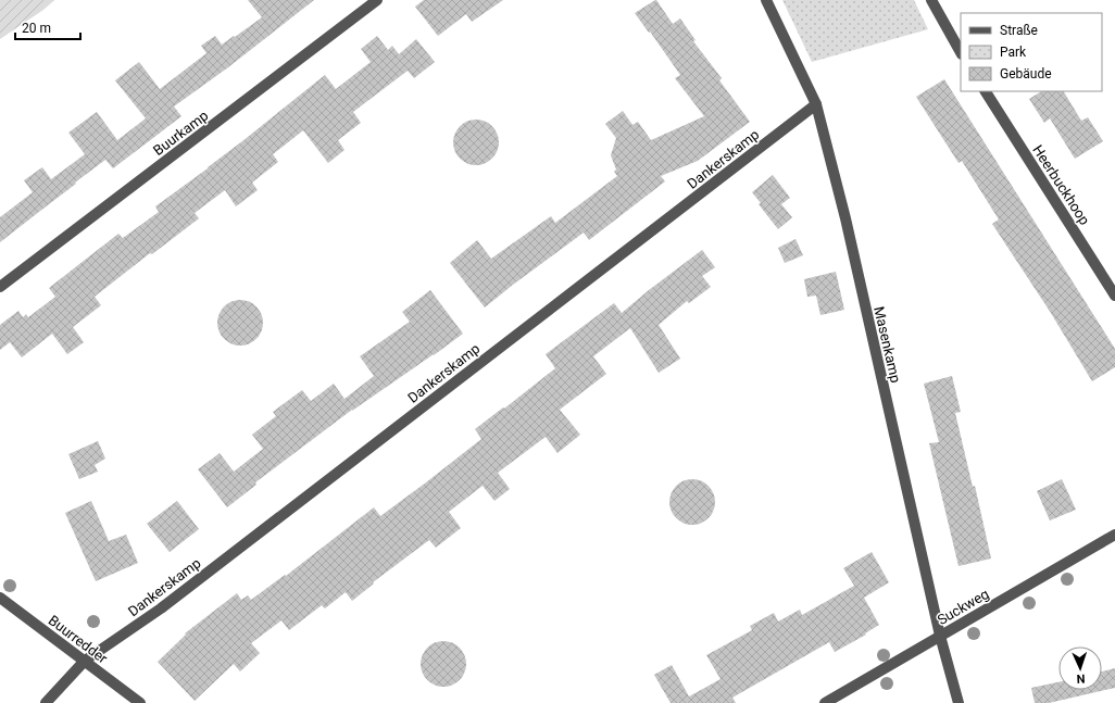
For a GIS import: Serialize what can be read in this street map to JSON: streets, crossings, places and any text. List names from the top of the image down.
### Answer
{
  "streets": {
    "street": [
      "Buurkamp",
      "Dankerskamp",
      "Heerbuckhoop",
      "Masenkamp",
      "Suckweg",
      "Buurredder"
    ]
  },
  "crossings": [
    ["Dankerskamp", "Masenkamp"],
    ["Dankerskamp", "Buurredder"],
    ["Masenkamp", "Suckweg"]
  ],
  "legend": ["Straße", "Park", "Gebäude"],
  "scale_bar": "20 m",
  "north": "bottom"
}
